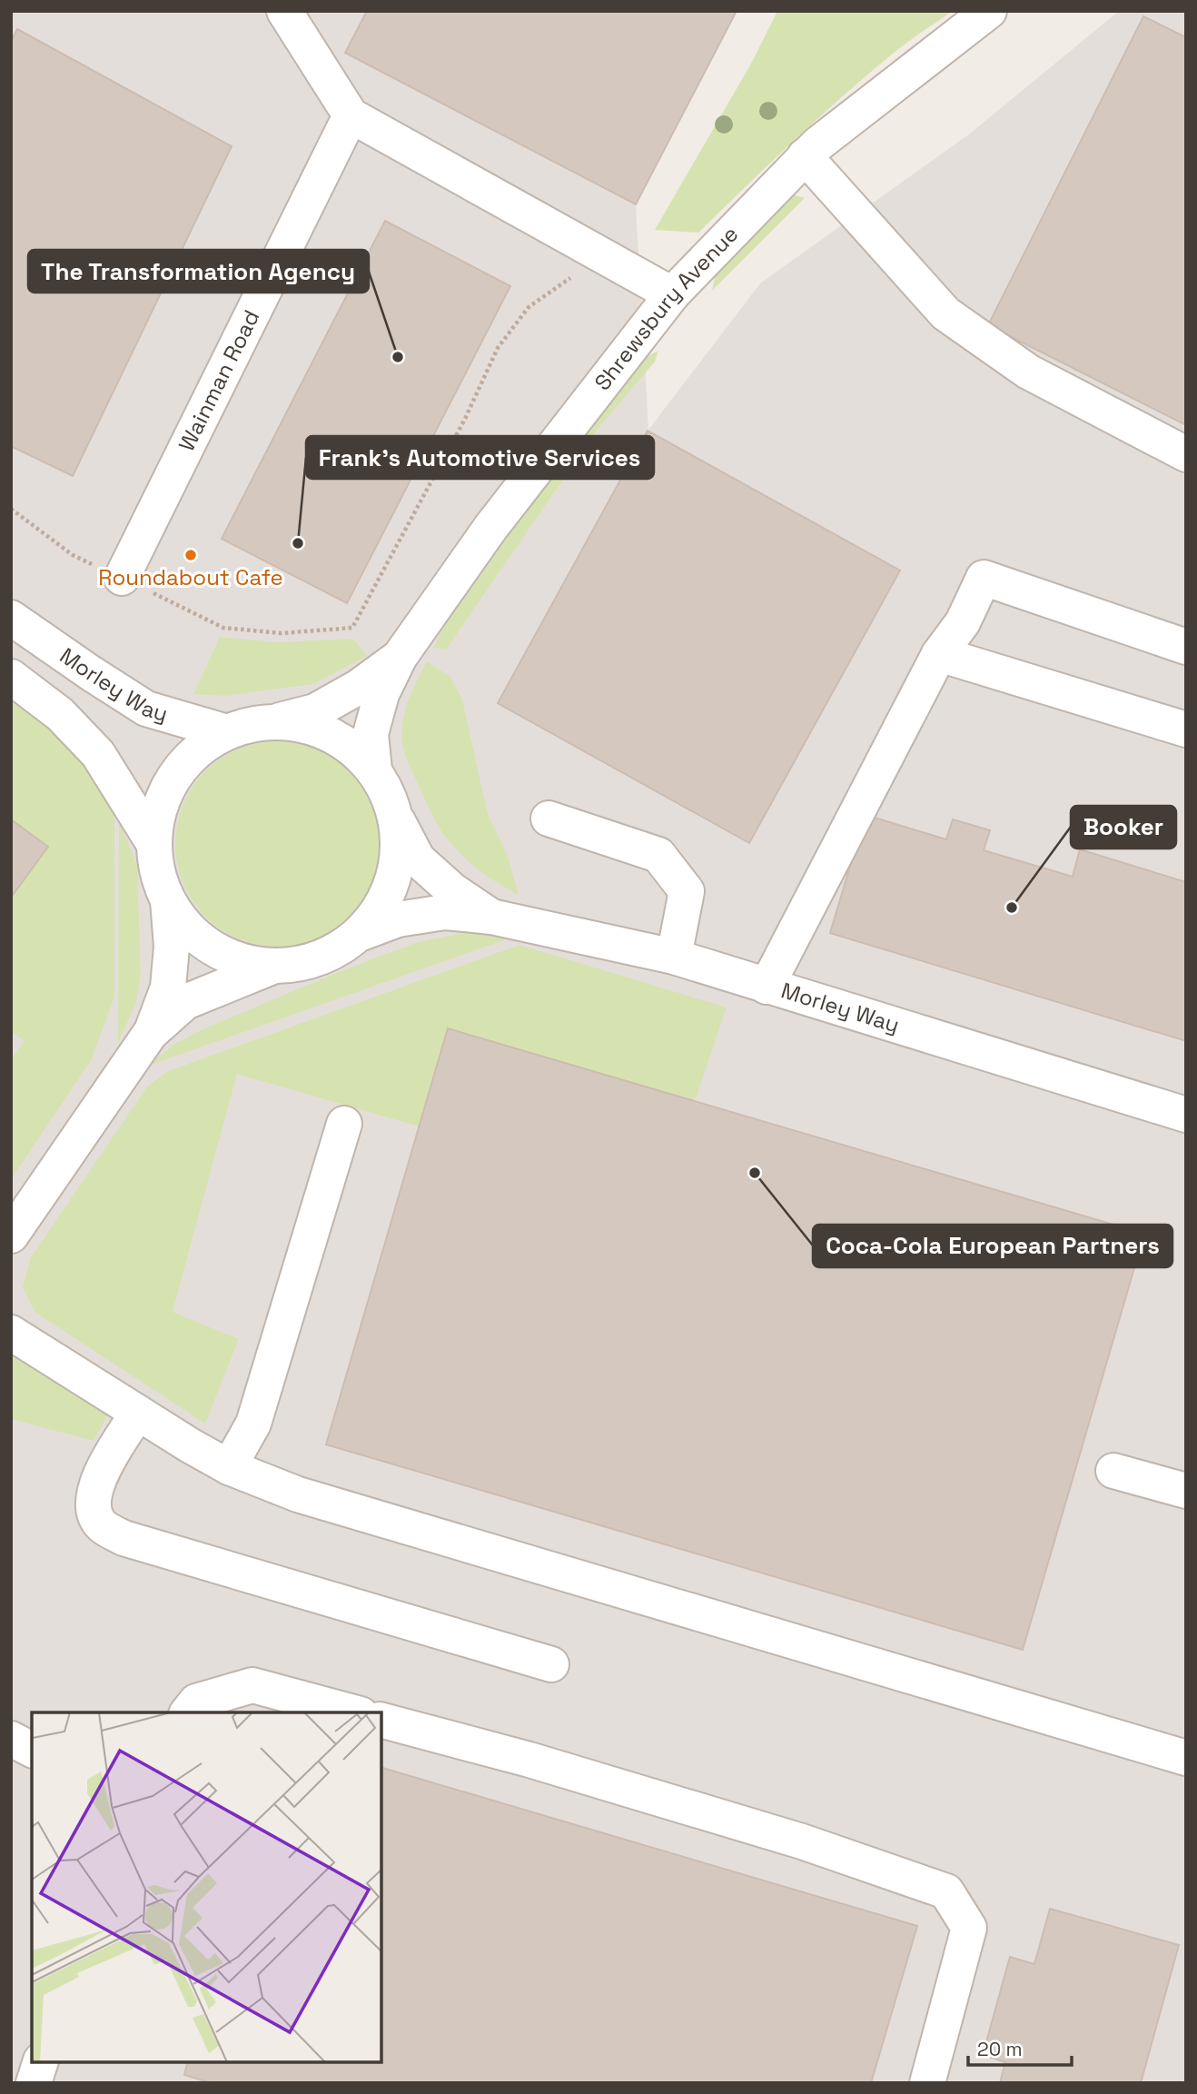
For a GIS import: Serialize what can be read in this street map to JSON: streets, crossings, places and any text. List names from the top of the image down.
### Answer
{
  "streets": {
    "street": ["Shrewsbury Avenue", "Wainman Road", "Morley Way"]
  },
  "places": [
    "The Transformation Agency",
    "Frank's Automotive Services",
    "Roundabout Cafe",
    "Booker",
    "Coca-Cola European Partners"
  ],
  "scale_bar": "20 m"
}
